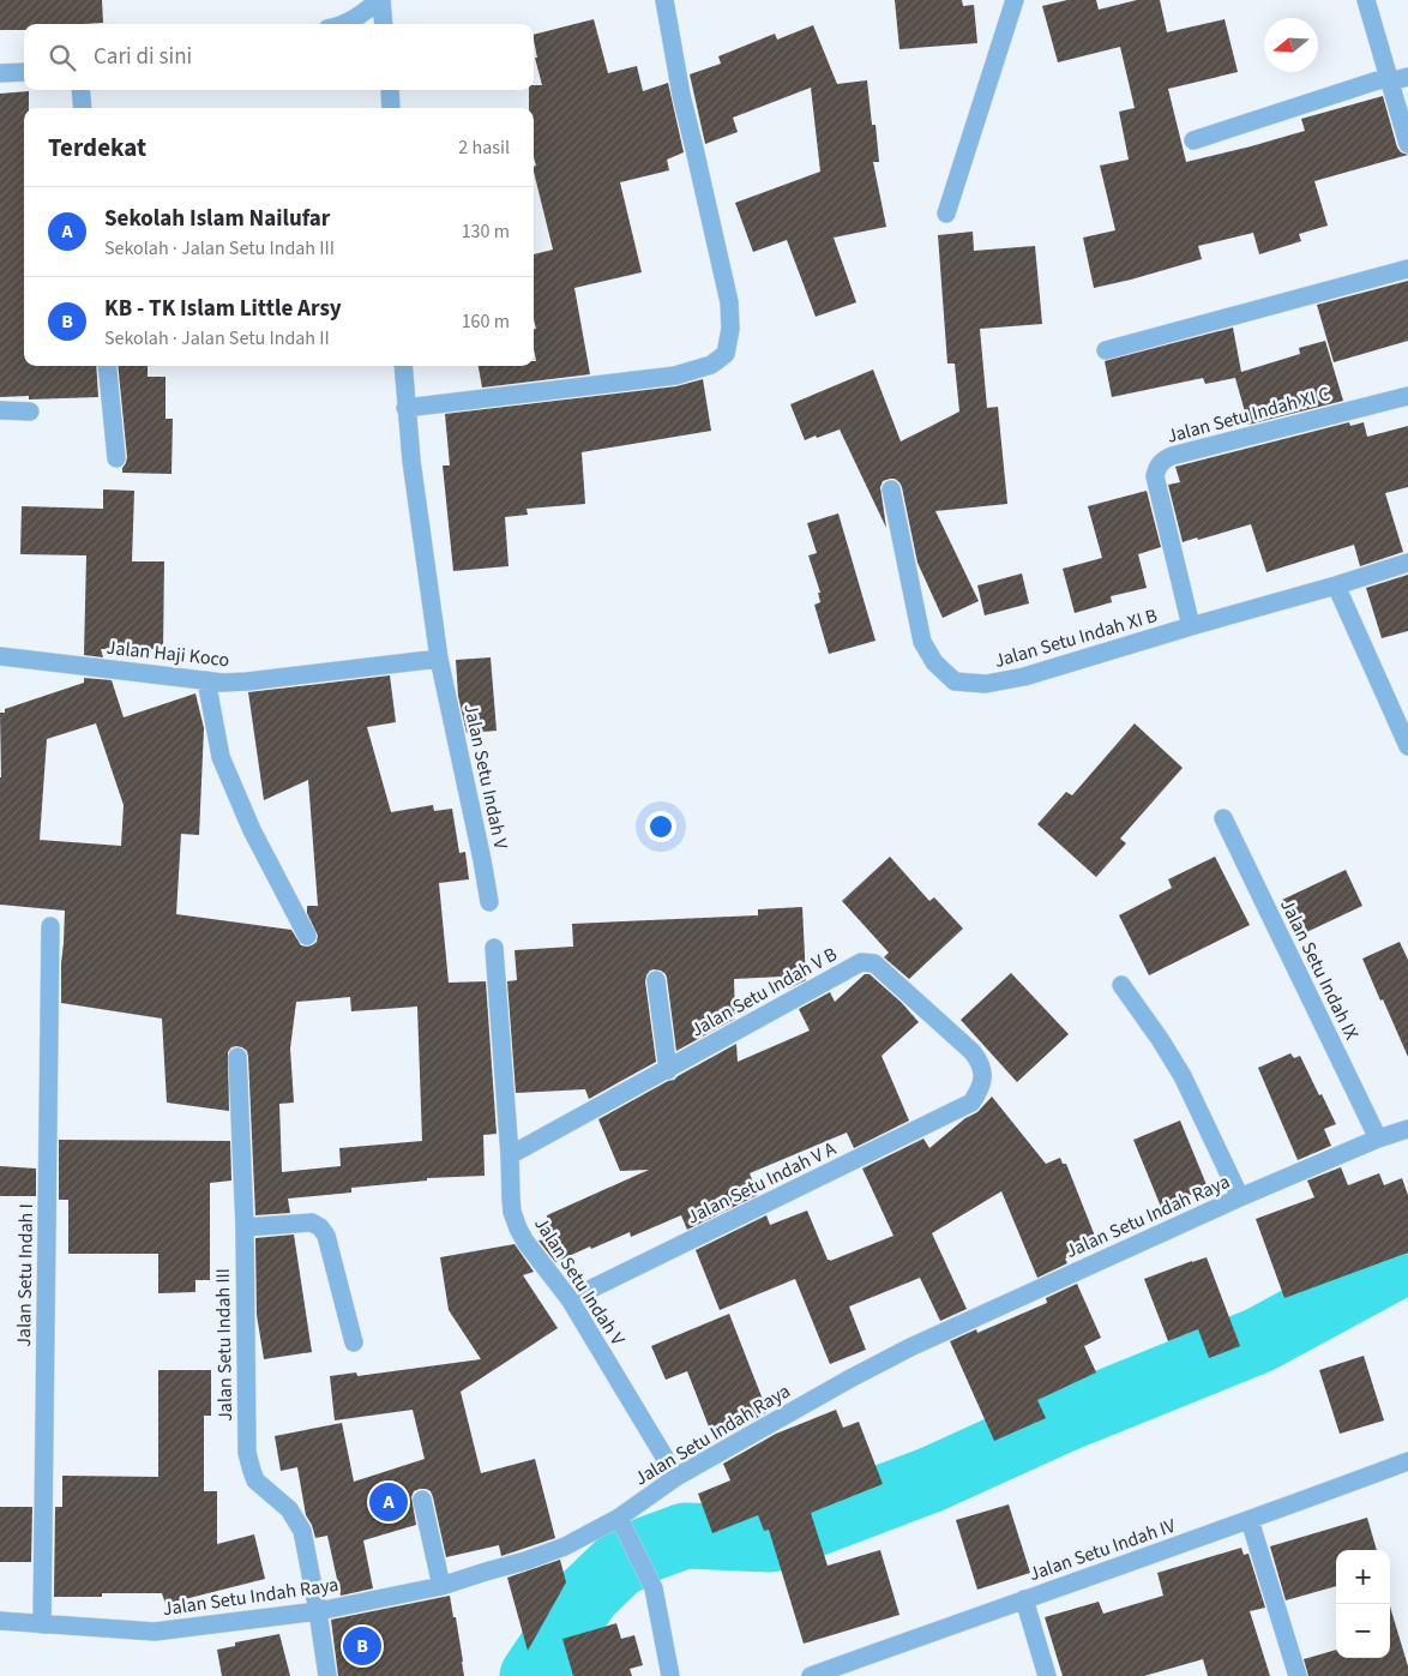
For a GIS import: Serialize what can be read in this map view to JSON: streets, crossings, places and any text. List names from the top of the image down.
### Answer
{
  "streets": {
    "street": [
      "Jalan Setu Indah XI C",
      "Jalan Setu Indah XI B",
      "Jalan Haji Koco",
      "Jalan Setu Indah V",
      "Jalan Setu Indah IX",
      "Jalan Setu Indah V B",
      "Jalan Setu Indah V A",
      "Jalan Setu Indah Raya",
      "Jalan Setu Indah I",
      "Jalan Setu Indah III",
      "Jalan Setu Indah IV"
    ]
  },
  "crossings": [
    ["Jalan Setu Indah XI C", "Jalan Setu Indah XI B"],
    ["Jalan Haji Koco", "Jalan Setu Indah V"],
    ["Jalan Setu Indah V", "Jalan Setu Indah V B"],
    ["Jalan Setu Indah V", "Jalan Setu Indah V A"],
    ["Jalan Setu Indah V", "Jalan Setu Indah Raya"],
    ["Jalan Setu Indah IX", "Jalan Setu Indah Raya"],
    ["Jalan Setu Indah V B", "Jalan Setu Indah V A"],
    ["Jalan Setu Indah Raya", "Jalan Setu Indah I"],
    ["Jalan Setu Indah Raya", "Jalan Setu Indah III"]
  ],
  "north": "left",
  "page": {
    "search": "Cari di sini",
    "heading": ["Terdekat", "2 hasil"],
    "list": [
      {
        "mark": "A",
        "name": "Sekolah Islam Nailufar",
        "note": "Sekolah · Jalan Setu Indah III",
        "value": "130 m"
      },
      {
        "mark": "B",
        "name": "KB - TK Islam Little Arsy",
        "note": "Sekolah · Jalan Setu Indah II",
        "value": "160 m"
      }
    ],
    "pins": ["A", "B"],
    "map_buttons": ["+", "−"]
  }
}
